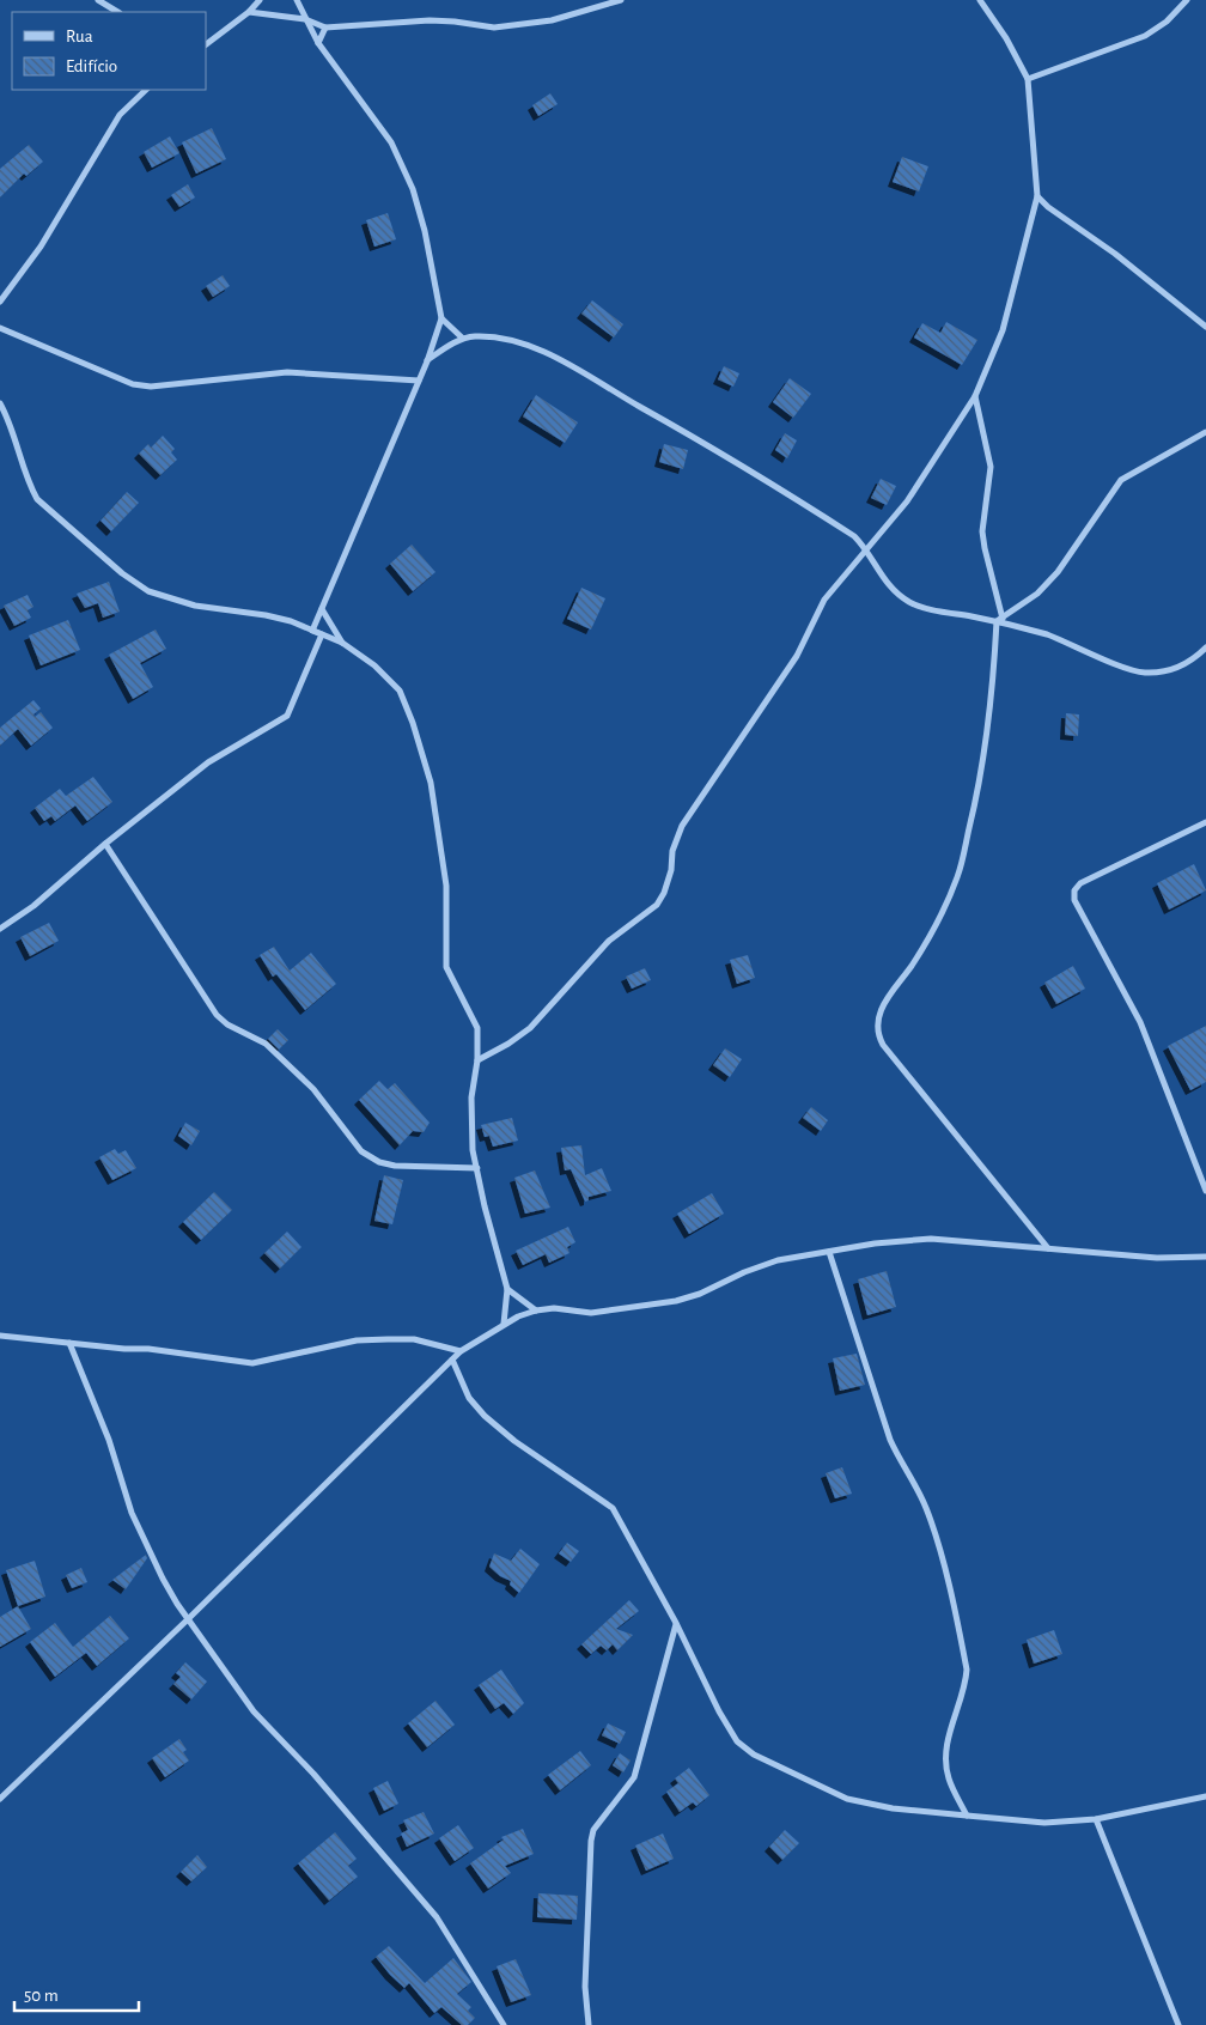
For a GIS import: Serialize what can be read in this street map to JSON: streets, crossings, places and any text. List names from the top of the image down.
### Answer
{
  "legend": ["Rua", "Edifício"],
  "scale_bar": "50 m"
}
